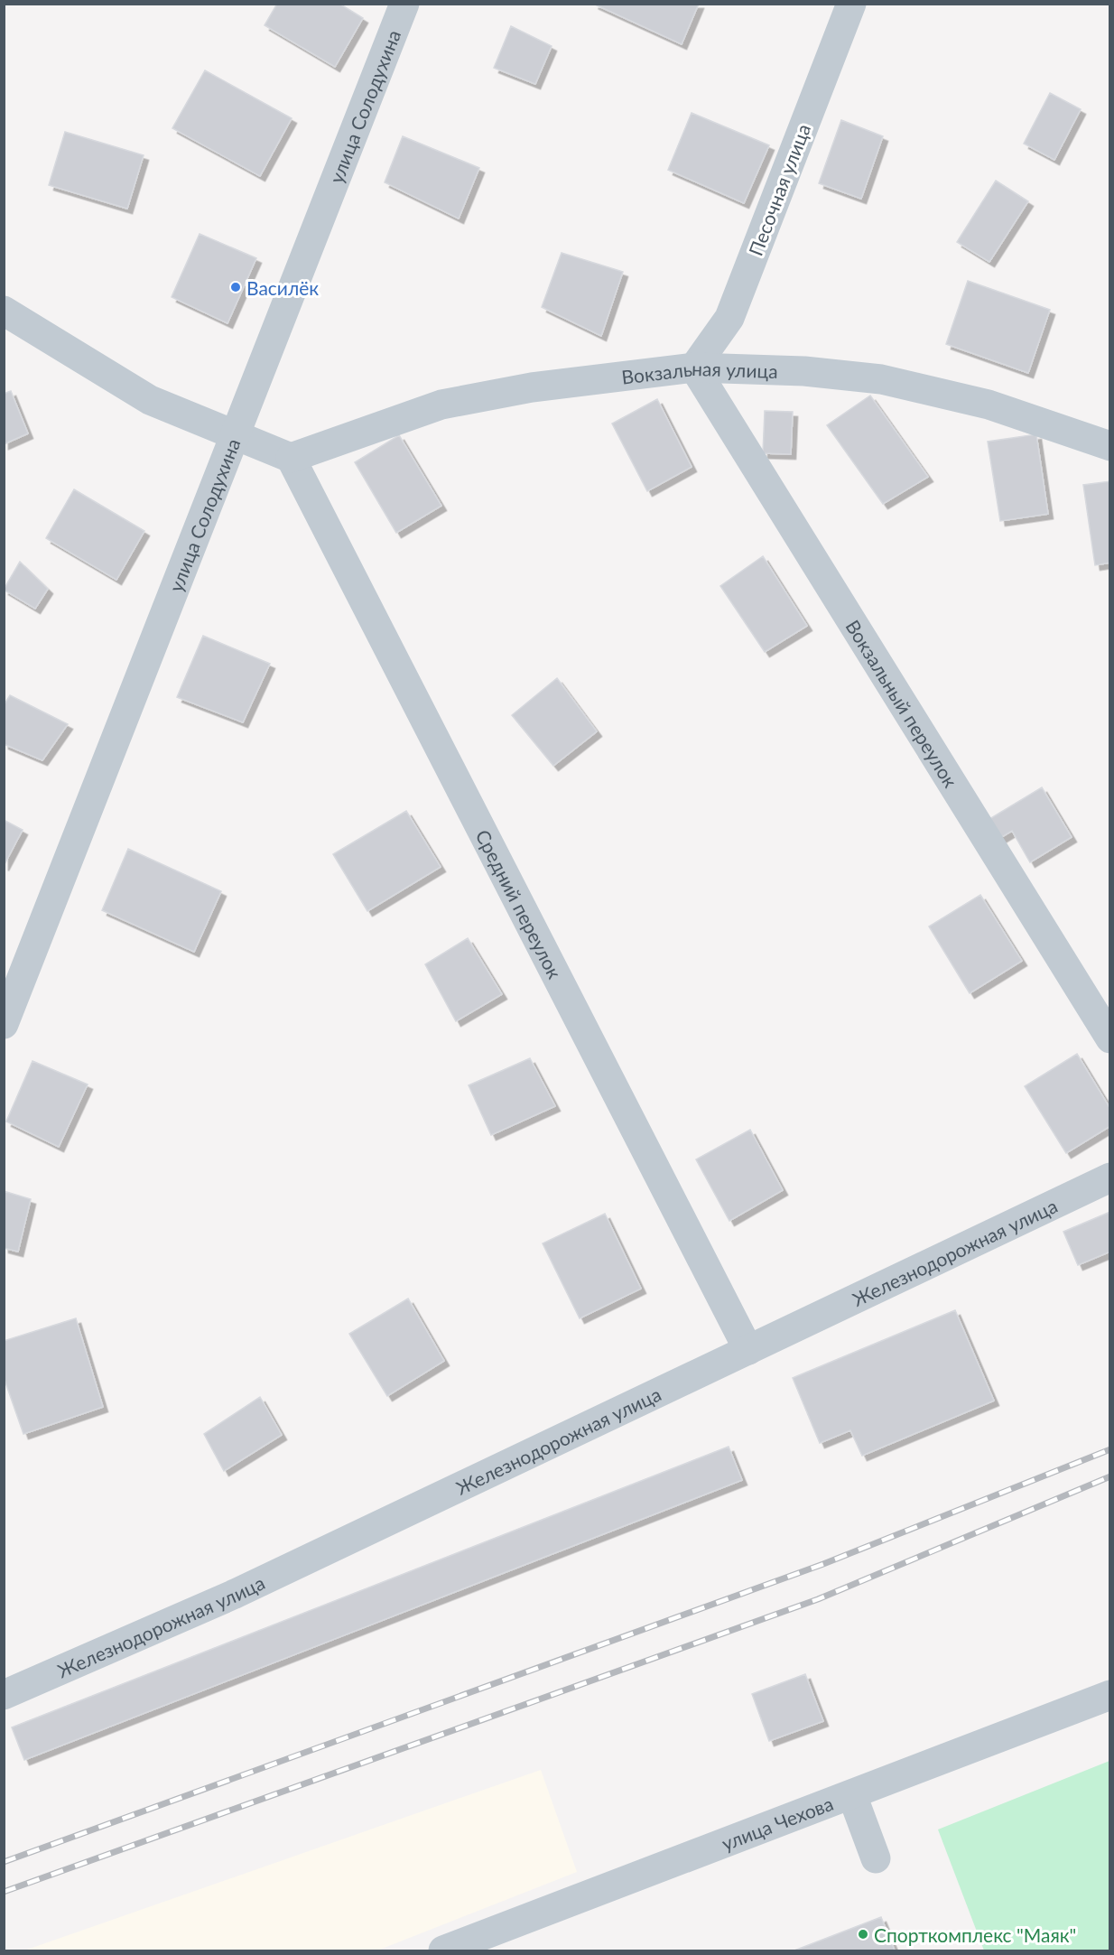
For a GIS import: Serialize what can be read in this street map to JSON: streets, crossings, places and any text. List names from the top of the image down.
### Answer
{
  "streets": {
    "street": [
      "улица Солодухина",
      "Песочная улица",
      "Вокзальная улица",
      "Вокзальный переулок",
      "Средний переулок",
      "Железнодорожная улица",
      "улица Чехова"
    ]
  },
  "crossings": [
    ["Песочная улица", "Вокзальная улица"],
    ["Песочная улица", "Вокзальный переулок"],
    ["Вокзальная улица", "Вокзальный переулок"],
    ["Вокзальная улица", "Средний переулок"],
    ["Средний переулок", "Железнодорожная улица"]
  ],
  "places": ["Василёк", "Спорткомплекс \"Маяк\""]
}
